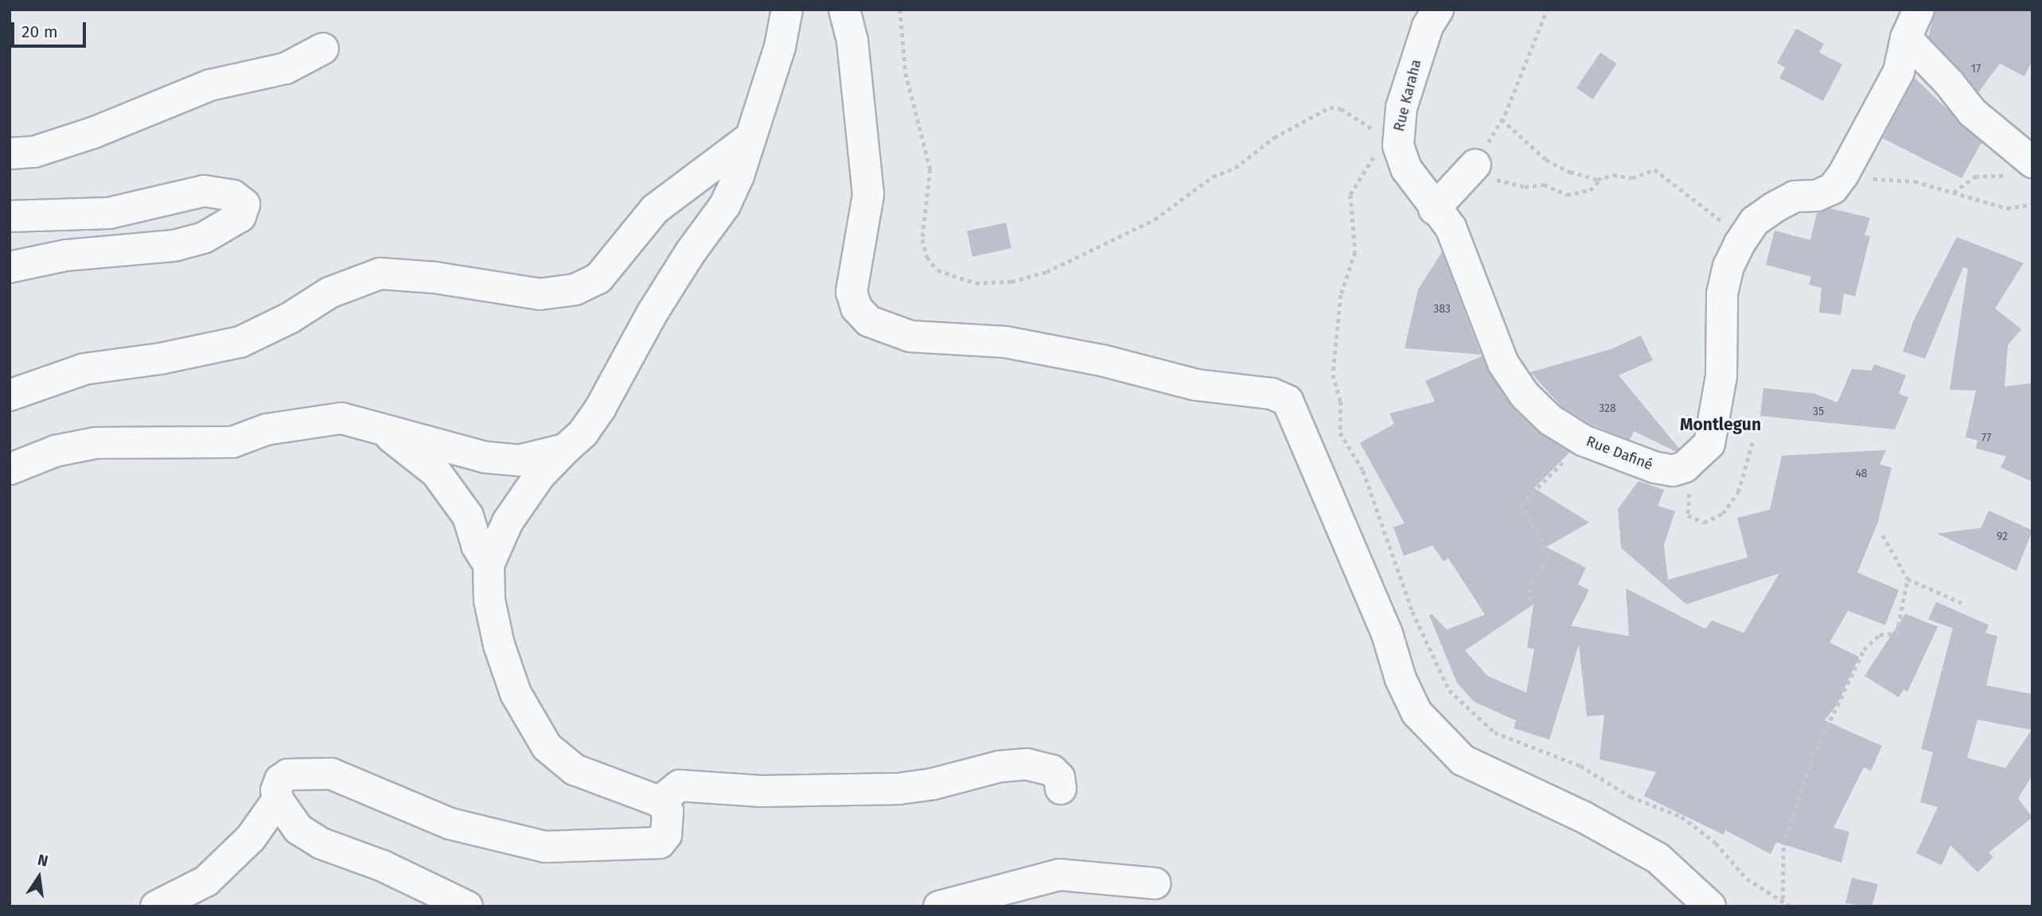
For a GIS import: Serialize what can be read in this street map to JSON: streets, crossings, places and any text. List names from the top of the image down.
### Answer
{
  "streets": {
    "street": ["Rue Karaha", "Rue Dafiné"]
  },
  "crossings": [
    ["Rue Karaha", "Rue Dafiné"]
  ],
  "districts": ["Montlegun"],
  "house_numbers": [
    "17",
    "383",
    "328",
    "35",
    "77",
    "48",
    "92"
  ],
  "scale_bar": "20 m",
  "north": "top"
}
